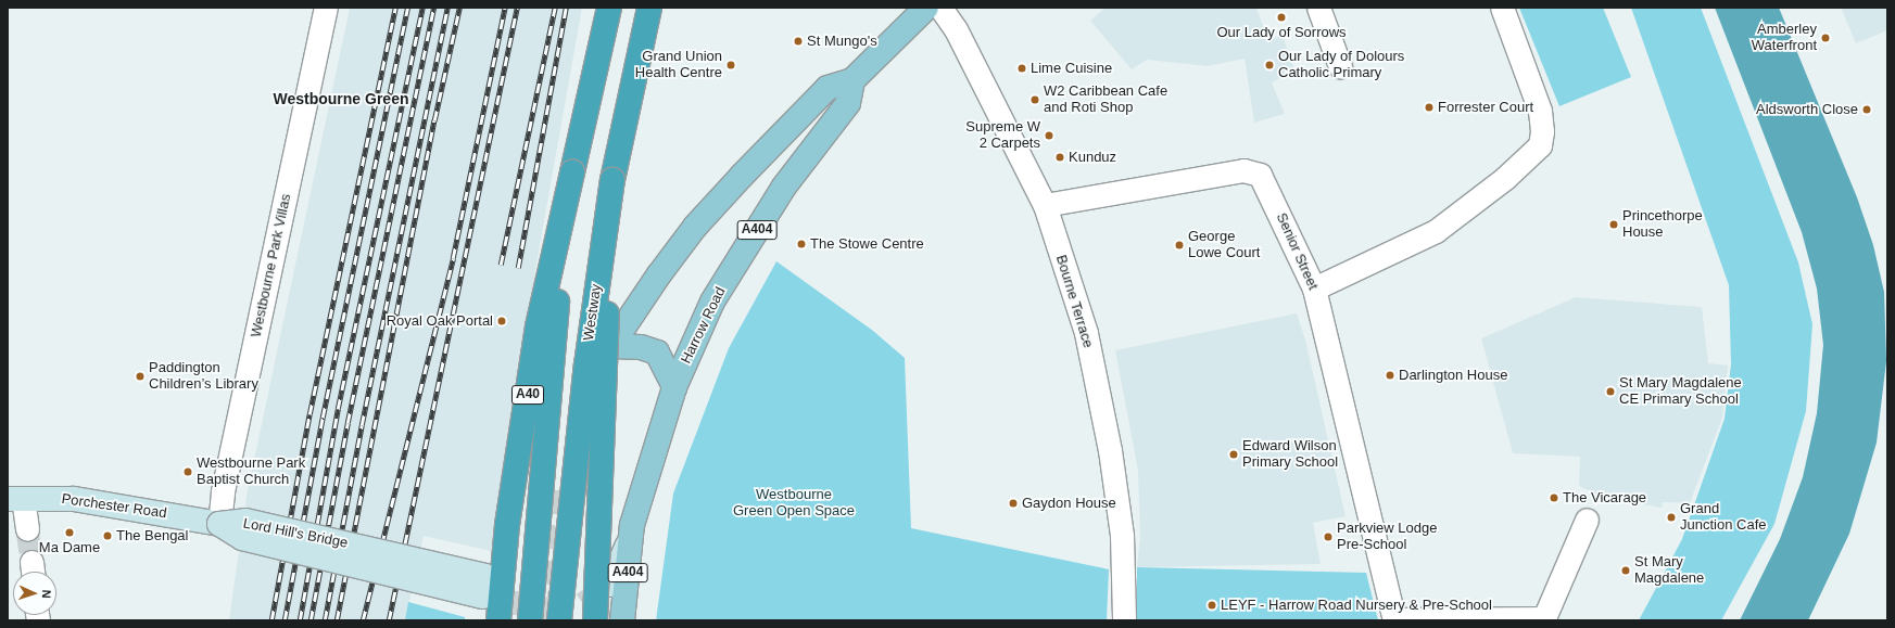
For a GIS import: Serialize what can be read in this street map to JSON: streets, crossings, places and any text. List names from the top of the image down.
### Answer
{
  "streets": {
    "highway": ["Westway", "A40"],
    "main road": [
      "A404",
      "Harrow Road",
      "Porchester Road",
      "Lord Hill's Bridge"
    ],
    "street": ["Senior Street", "Westbourne Park Villas", "Bourne Terrace"]
  },
  "crossings": [
    ["Senior Street", "Bourne Terrace"],
    ["Westbourne Park Villas", "Porchester Road"],
    ["Westbourne Park Villas", "Lord Hill's Bridge"],
    ["Porchester Road", "Lord Hill's Bridge"]
  ],
  "districts": ["Westbourne Green"],
  "parks": ["Westbourne Green Open Space"],
  "places": [
    "Our Lady of Sorrows",
    "Amberley Waterfront",
    "St Mungo's",
    "Grand Union Health Centre",
    "Our Lady of Dolours Catholic Primary",
    "Lime Cuisine",
    "W2 Caribbean Cafe and Roti Shop",
    "Forrester Court",
    "Aldsworth Close",
    "Supreme W 2 Carpets",
    "Kunduz",
    "Princethorpe House",
    "The Stowe Centre",
    "George Lowe Court",
    "Royal Oak Portal",
    "Darlington House",
    "Paddington Children’s Library",
    "St Mary Magdalene CE Primary School",
    "Edward Wilson Primary School",
    "Westbourne Park Baptist Church",
    "The Vicarage",
    "Gaydon House",
    "Grand Junction Cafe",
    "Ma Dame",
    "The Bengal",
    "Parkview Lodge Pre-School",
    "St Mary Magdalene",
    "LEYF - Harrow Road Nursery & Pre-School"
  ],
  "north": "right"
}
